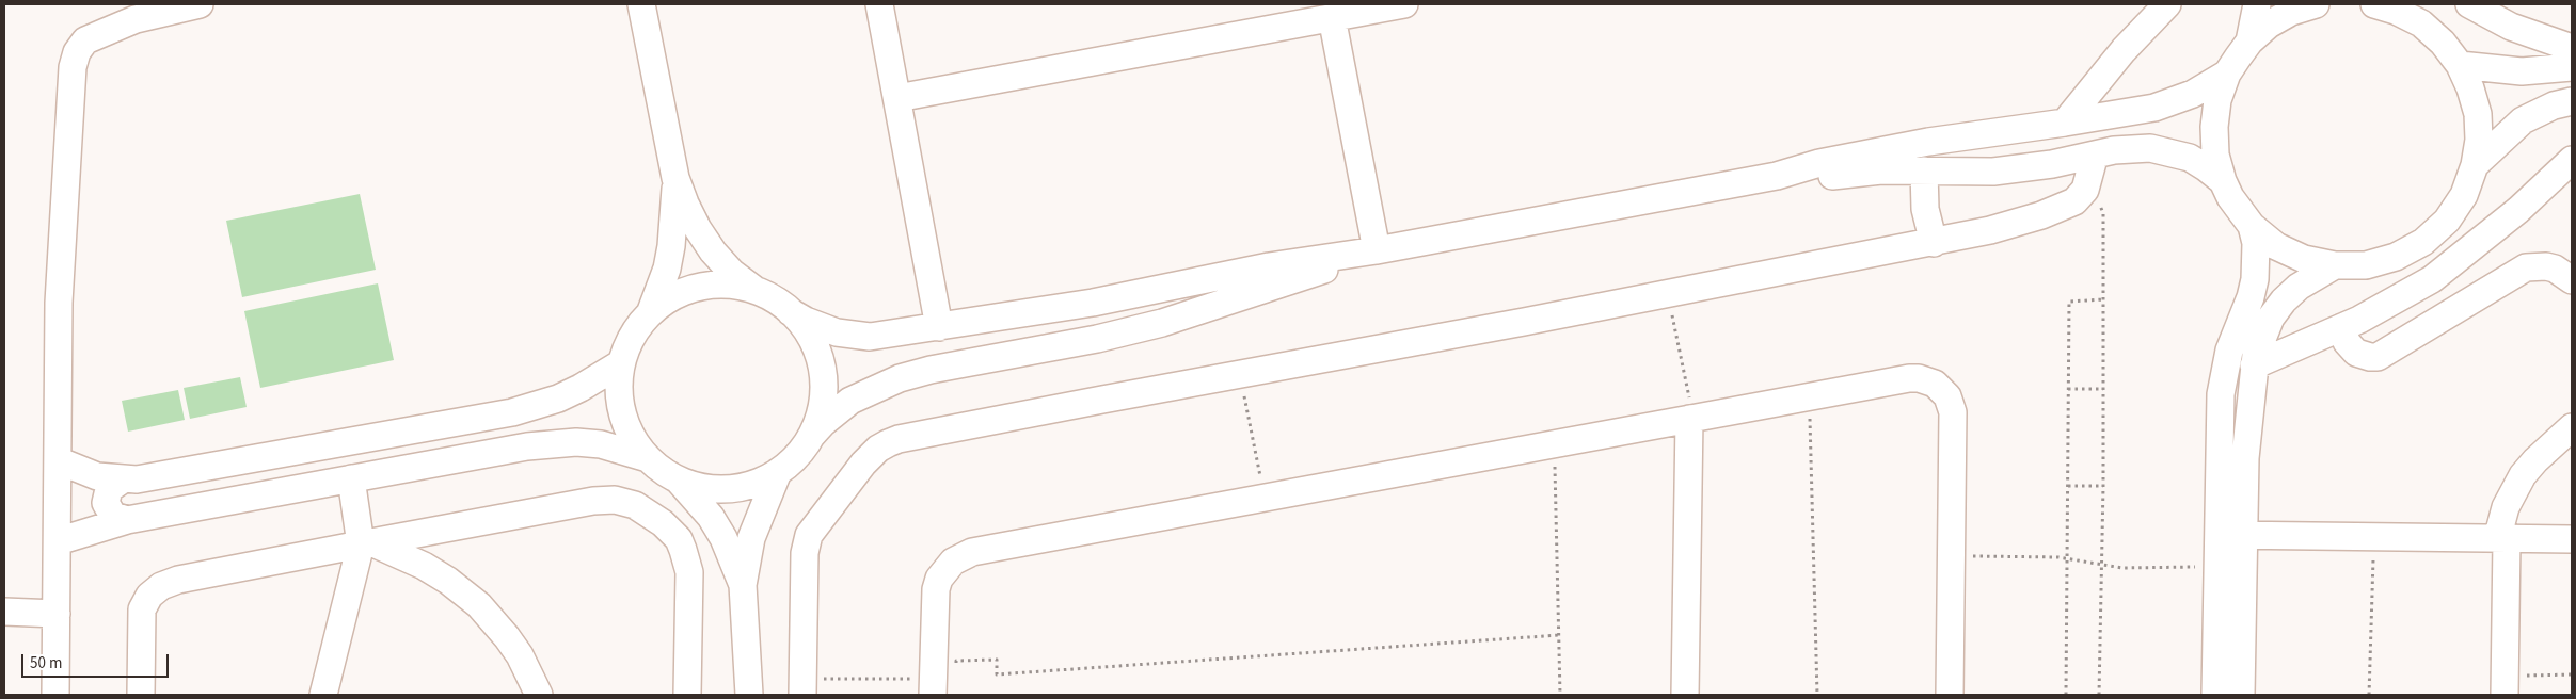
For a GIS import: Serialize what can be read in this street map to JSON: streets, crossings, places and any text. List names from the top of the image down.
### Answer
{
  "scale_bar": "50 m"
}
